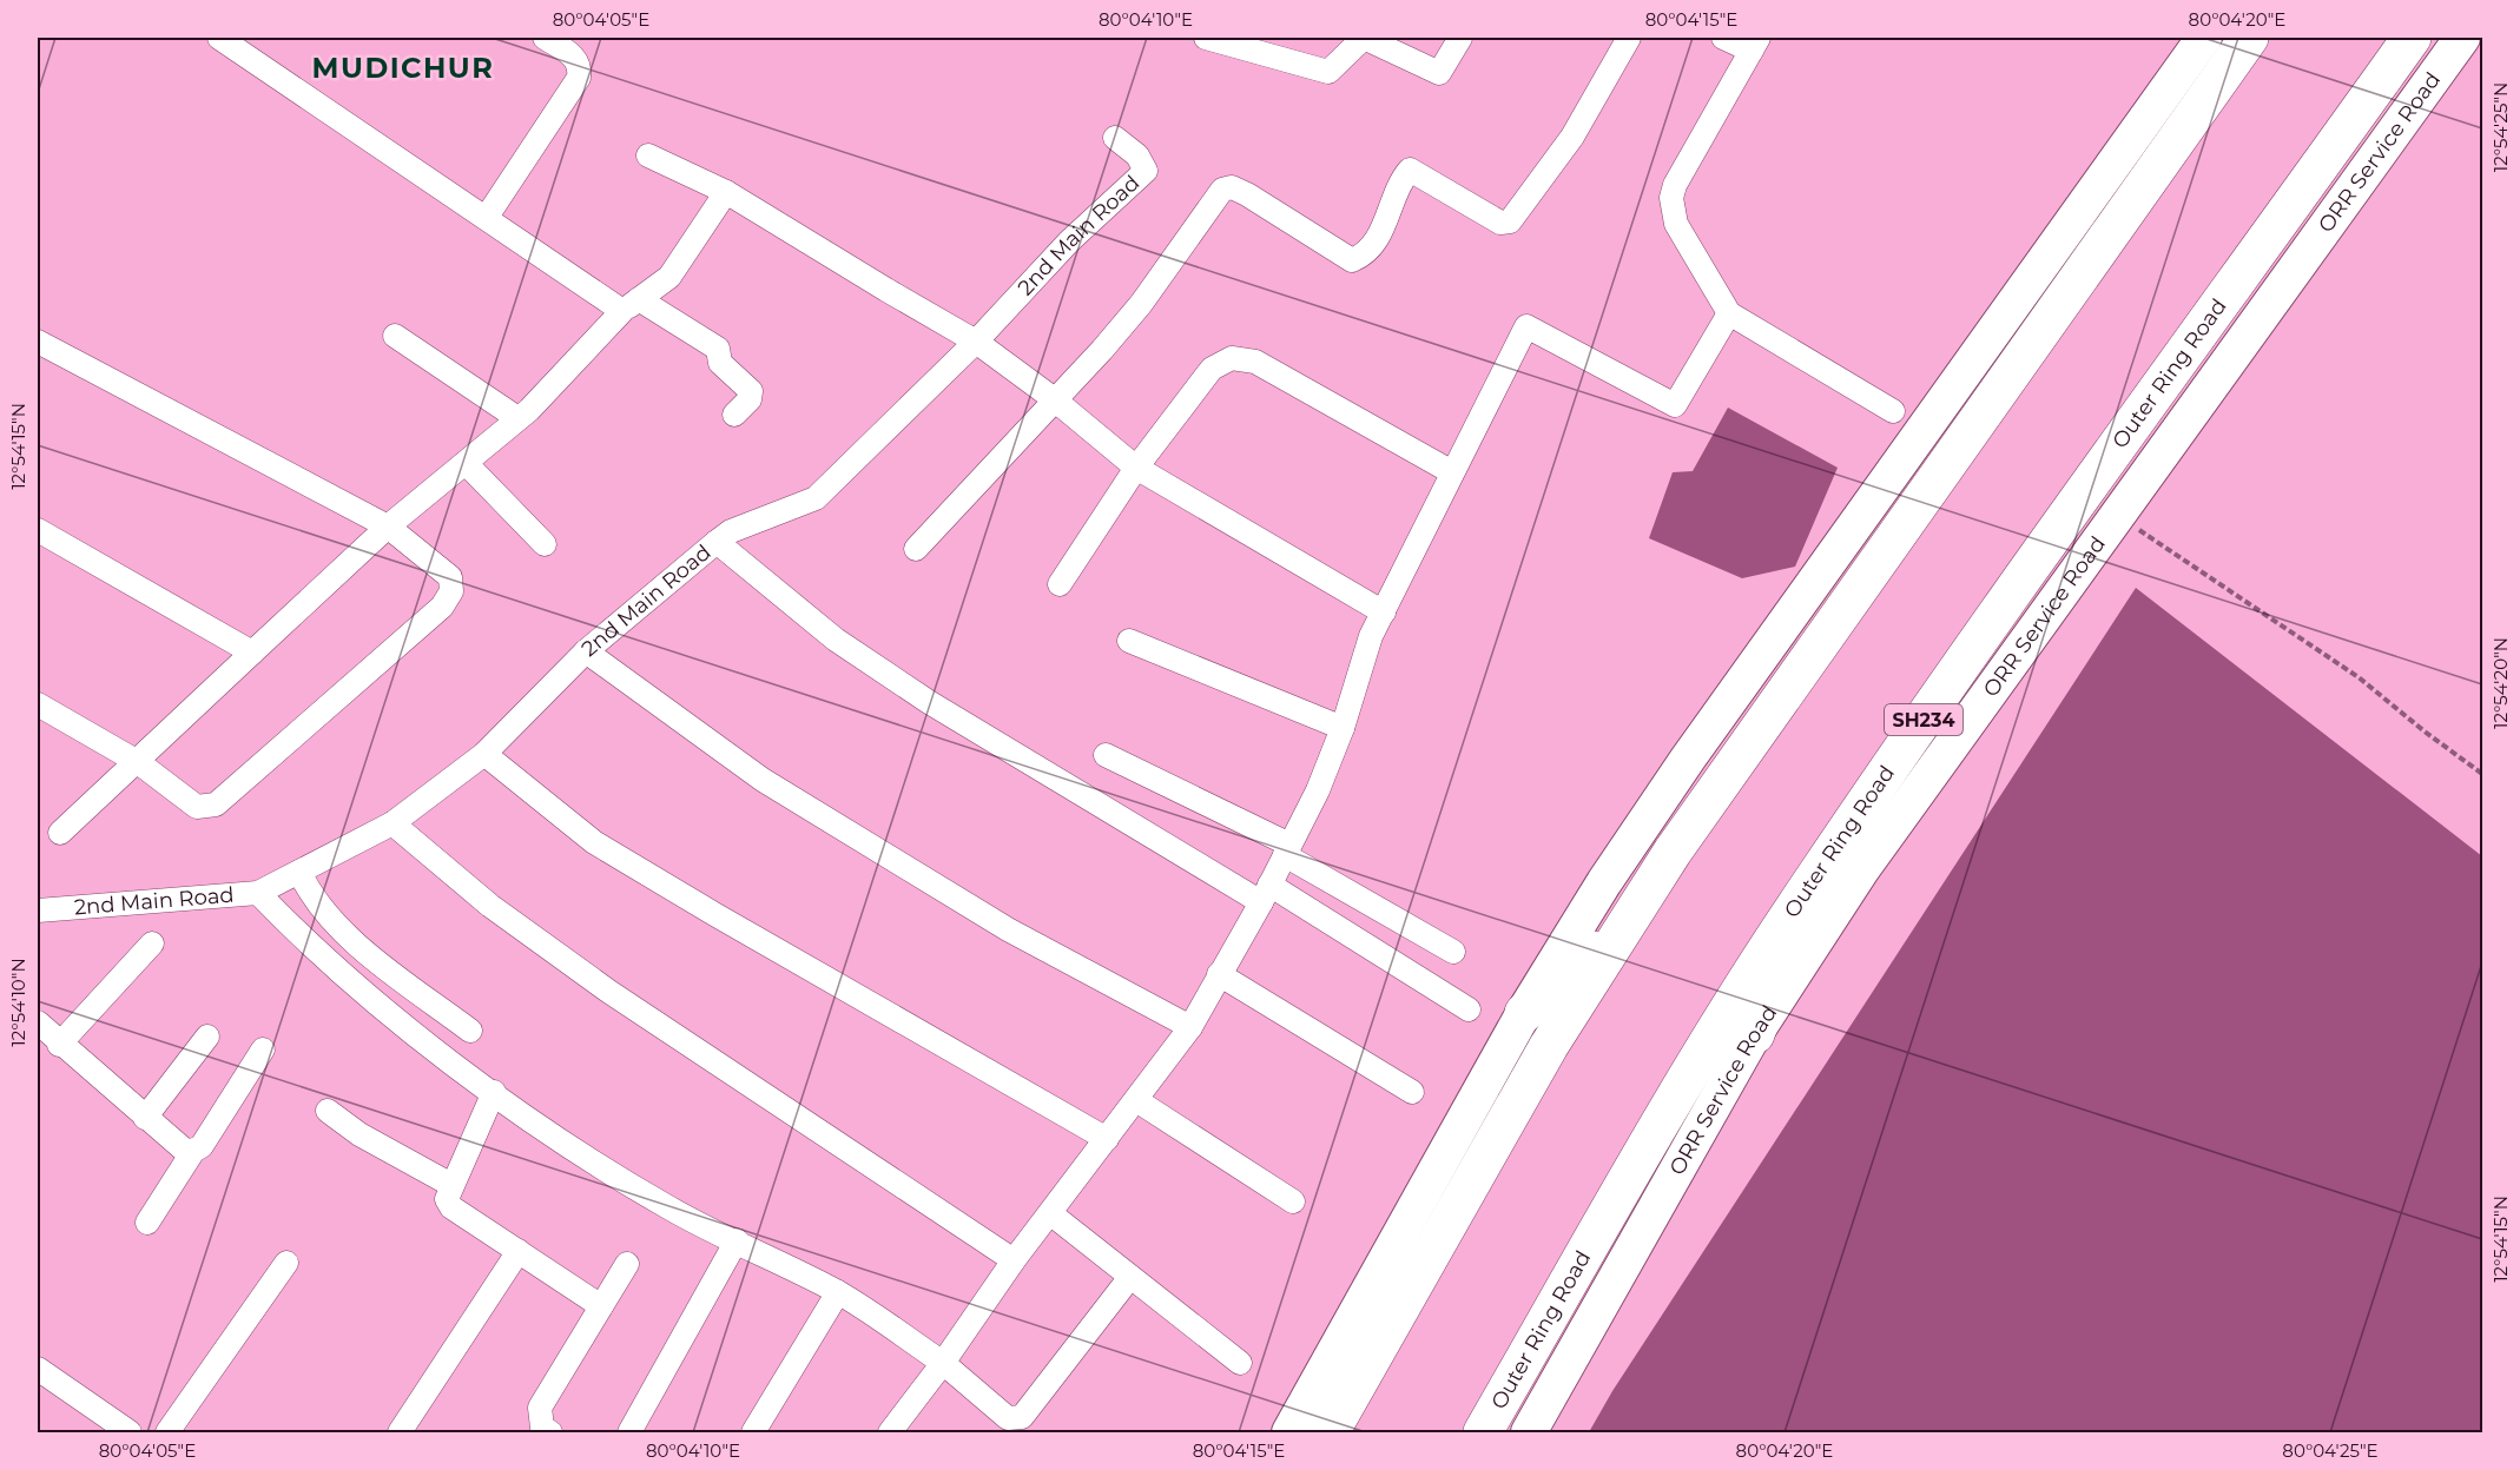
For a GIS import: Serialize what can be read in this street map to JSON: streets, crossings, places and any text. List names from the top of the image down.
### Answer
{
  "streets": {
    "highway": ["Outer Ring Road", "SH234"],
    "main road": ["ORR Service Road"],
    "street": ["2nd Main Road"]
  },
  "districts": ["MUDICHUR"],
  "coordinates": [
    "80°04'05\"E",
    "80°04'10\"E",
    "80°04'15\"E",
    "80°04'20\"E",
    "12°54'25\"N",
    "12°54'15\"N",
    "12°54'20\"N",
    "12°54'10\"N",
    "80°04'25\"E"
  ]
}
